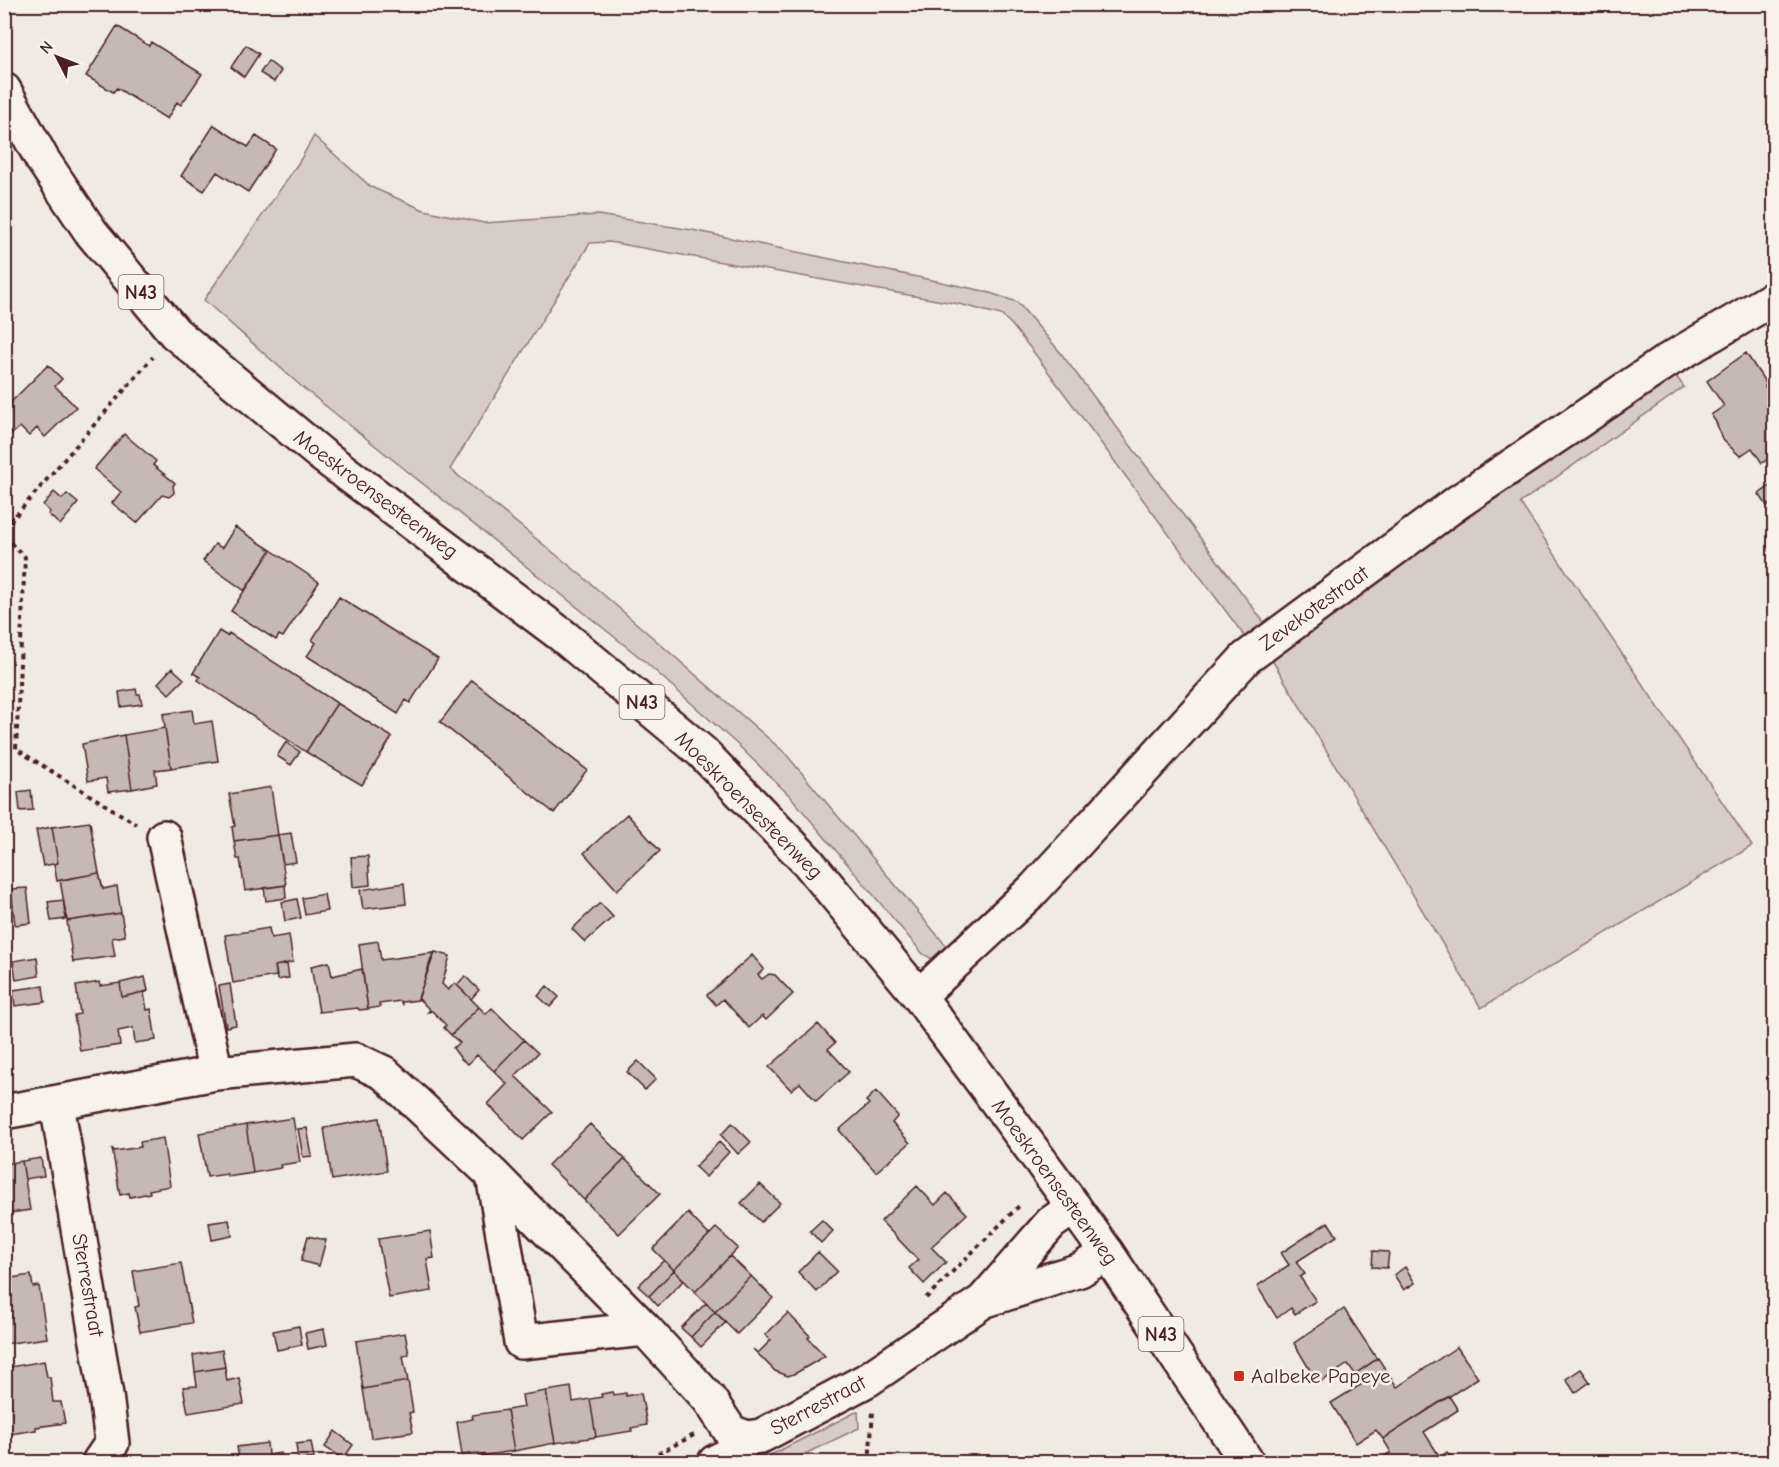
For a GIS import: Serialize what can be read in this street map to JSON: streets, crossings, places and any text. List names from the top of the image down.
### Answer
{
  "streets": {
    "street": [
      "N43",
      "Moeskroensesteenweg",
      "Zevekotestraat",
      "Sterrestraat"
    ]
  },
  "crossings": [
    ["Moeskroensesteenweg", "Zevekotestraat"],
    ["Moeskroensesteenweg", "Sterrestraat"]
  ],
  "places": {
    "transit": ["Aalbeke Papeye"]
  },
  "north": "top left"
}
